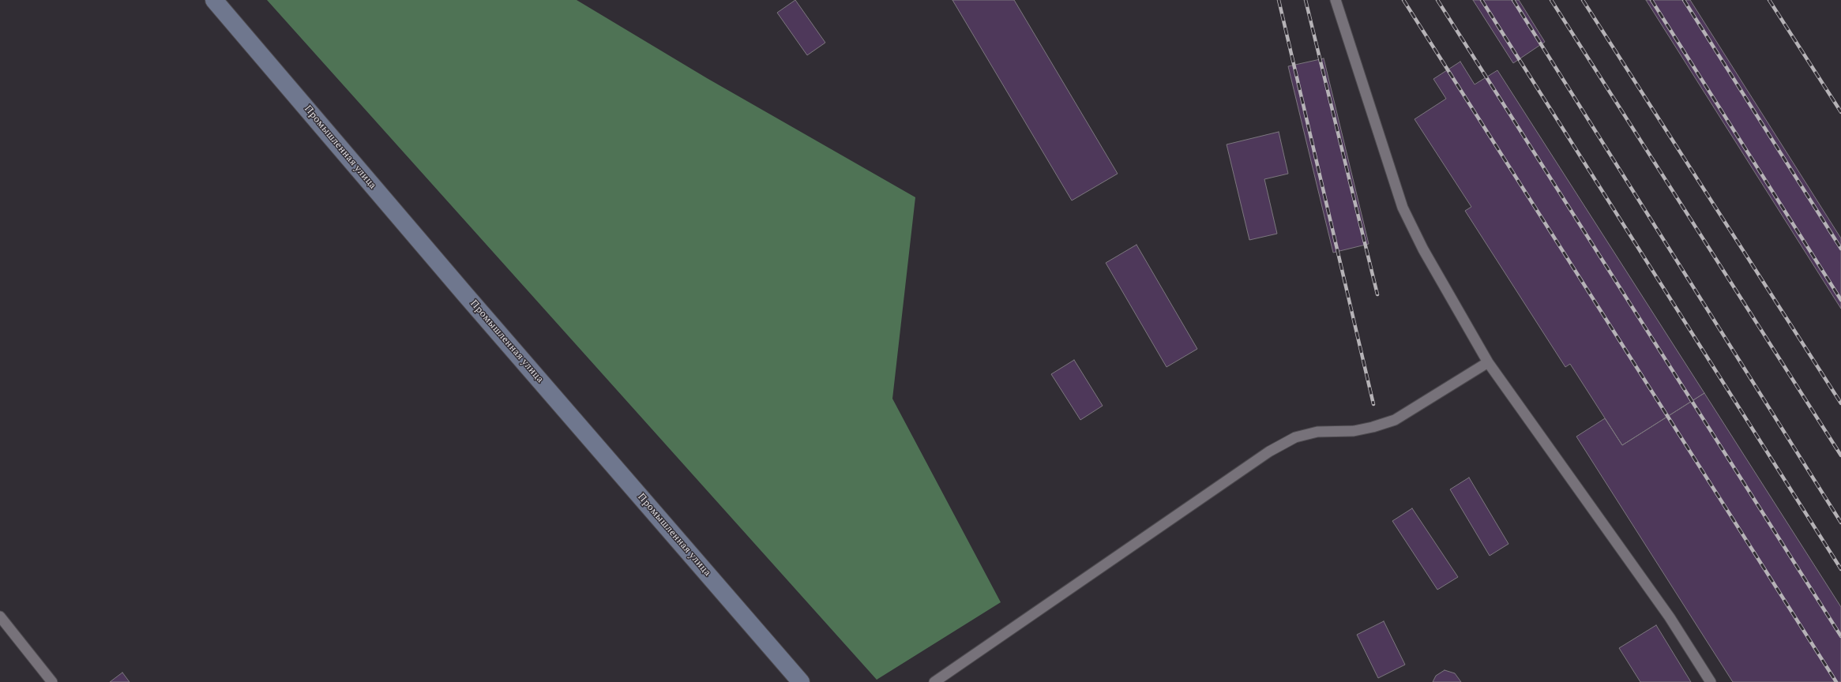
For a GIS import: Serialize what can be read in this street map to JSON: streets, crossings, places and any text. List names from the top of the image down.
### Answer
{
  "streets": {
    "street": ["Промышленная улица"]
  }
}
